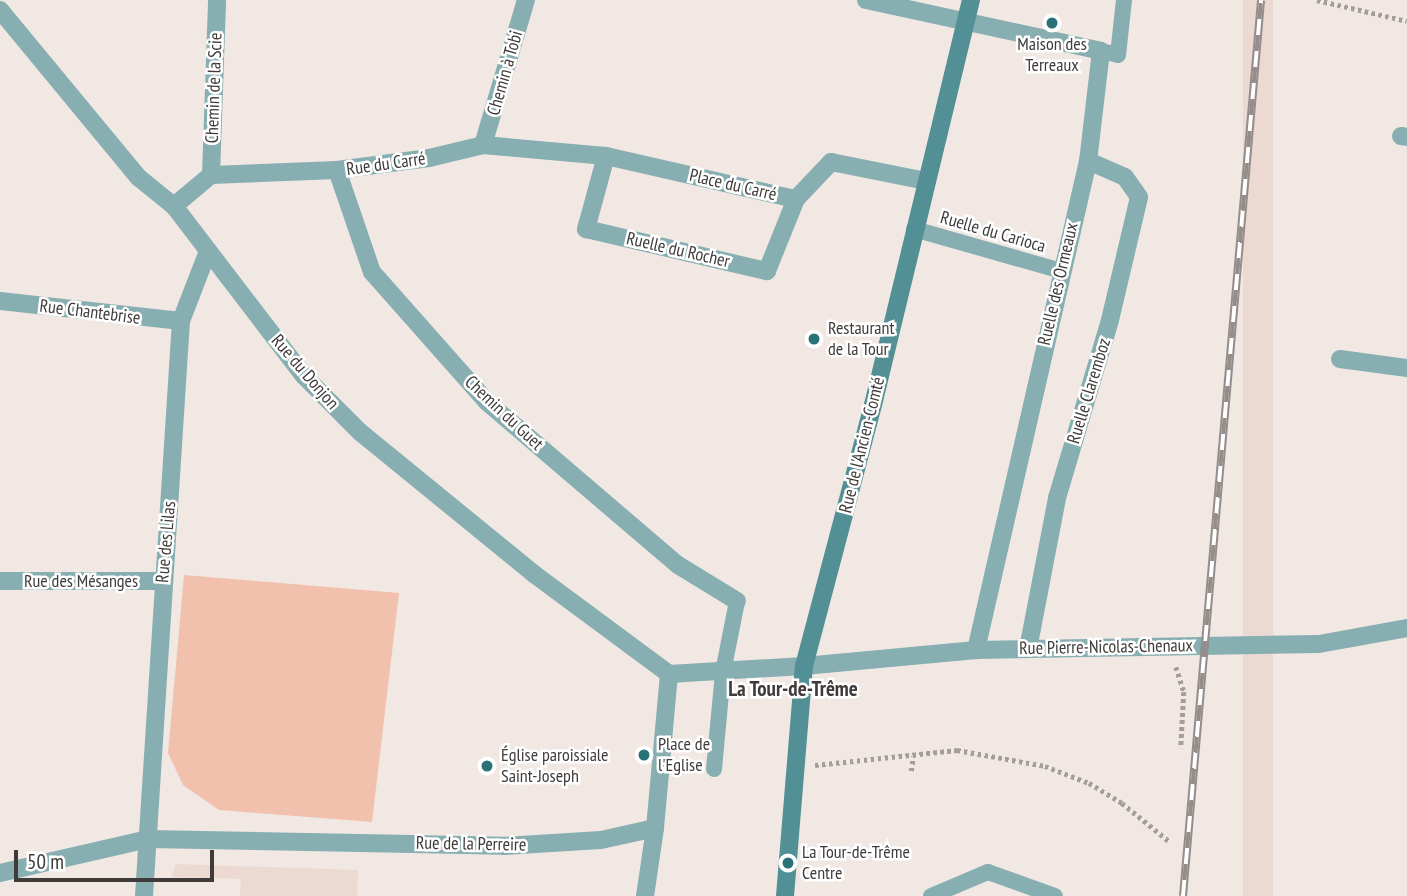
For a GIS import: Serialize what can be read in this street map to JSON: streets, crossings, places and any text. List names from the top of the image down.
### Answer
{
  "streets": {
    "main road": ["Rue de l'Ancien-Comté"],
    "street": [
      "Chemin à Tobi",
      "Chemin de la Scie",
      "Rue du Carré",
      "Place du Carré",
      "Ruelle du Rocher",
      "Ruelle des Ormeaux",
      "Rue Chantebrise",
      "Rue du Donjon",
      "Ruelle Claremboz",
      "Chemin du Guet",
      "Rue des Lilas",
      "Rue des Mésanges",
      "Rue Pierre-Nicolas-Chenaux",
      "Rue de la Perreire"
    ],
    "lane": ["Ruelle du Carioca"]
  },
  "crossings": [
    ["Chemin à Tobi", "Rue du Carré"],
    ["Chemin de la Scie", "Rue du Carré"],
    ["Rue du Carré", "Place du Carré"],
    ["Rue du Carré", "Ruelle du Rocher"],
    ["Rue du Carré", "Chemin du Guet"],
    ["Place du Carré", "Ruelle du Rocher"],
    ["Place du Carré", "Rue de l'Ancien-Comté"],
    ["Ruelle du Carioca", "Ruelle des Ormeaux"],
    ["Ruelle du Carioca", "Rue de l'Ancien-Comté"],
    ["Ruelle des Ormeaux", "Ruelle Claremboz"],
    ["Ruelle des Ormeaux", "Rue Pierre-Nicolas-Chenaux"],
    ["Rue Chantebrise", "Rue des Lilas"],
    ["Rue du Donjon", "Rue des Lilas"],
    ["Ruelle Claremboz", "Rue Pierre-Nicolas-Chenaux"],
    ["Rue de l'Ancien-Comté", "Rue Pierre-Nicolas-Chenaux"],
    ["Rue des Lilas", "Rue des Mésanges"],
    ["Rue des Lilas", "Rue de la Perreire"]
  ],
  "districts": ["La Tour-de-Trême"],
  "places": [
    "Maison des Terreaux",
    "Restaurant de la Tour",
    "Place de l'Eglise",
    "Église paroissiale Saint-Joseph",
    "La Tour-de-Trême Centre"
  ],
  "scale_bar": "50 m"
}
